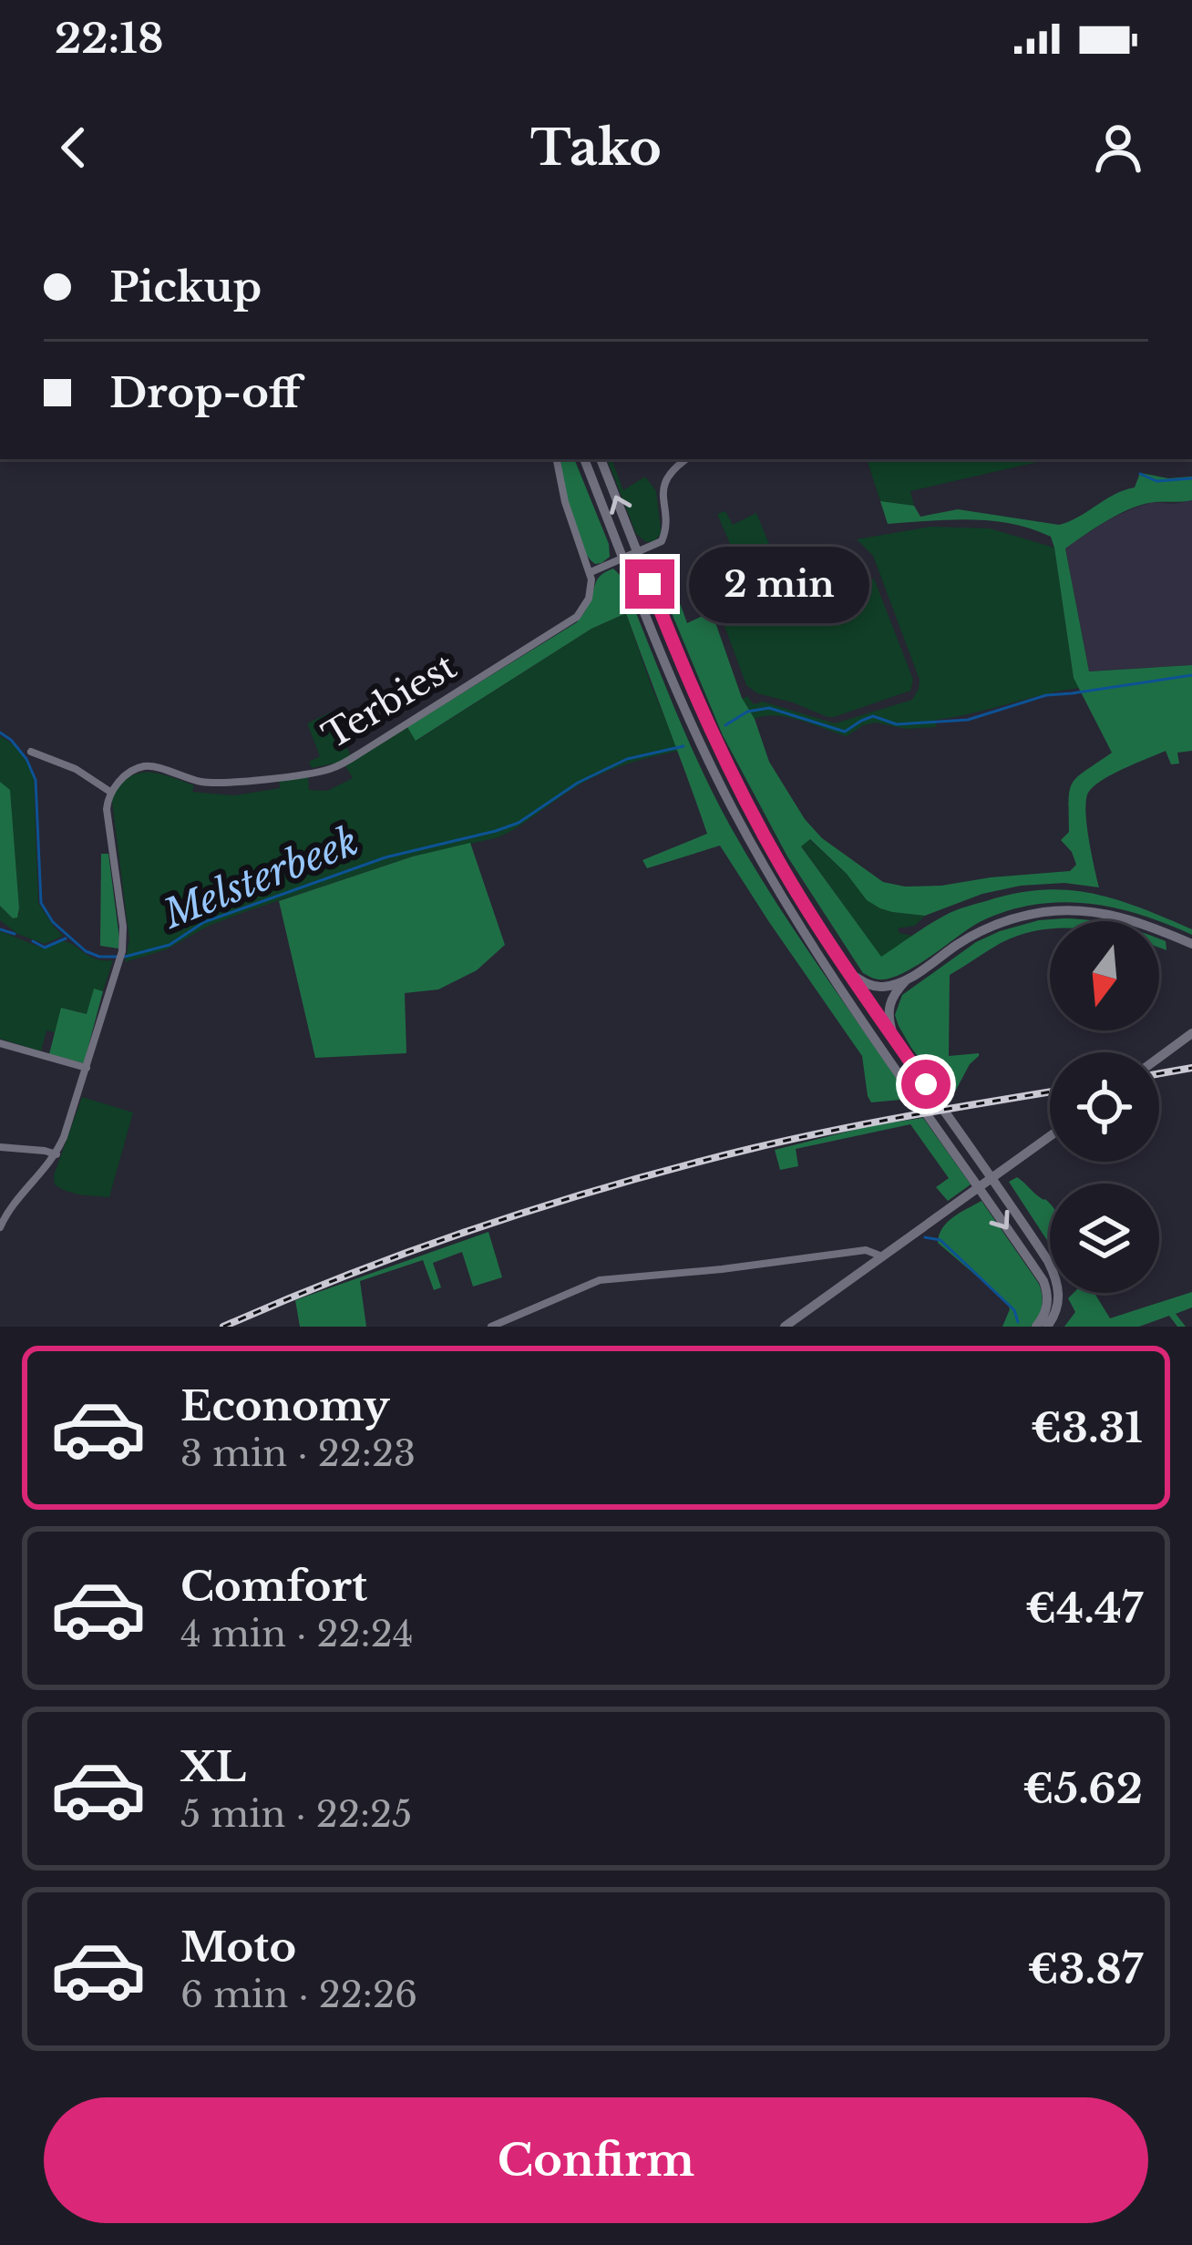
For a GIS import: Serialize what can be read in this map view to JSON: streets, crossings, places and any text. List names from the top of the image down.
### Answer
{
  "streets": {
    "street": ["Terbiest"]
  },
  "water": ["Melsterbeek"],
  "north": "bottom",
  "page": {
    "status": "22:18",
    "header": "Tako",
    "banner": ["Pickup", "Drop-off"],
    "bubble": "2 min",
    "list": [
      {
        "name": "Economy",
        "note": "3 min · 22:23",
        "value": "€3.31"
      },
      {
        "name": "Comfort",
        "note": "4 min · 22:24",
        "value": "€4.47"
      },
      {
        "name": "XL",
        "note": "5 min · 22:25",
        "value": "€5.62"
      },
      {
        "name": "Moto",
        "note": "6 min · 22:26",
        "value": "€3.87"
      }
    ],
    "buttons": "Confirm"
  }
}
